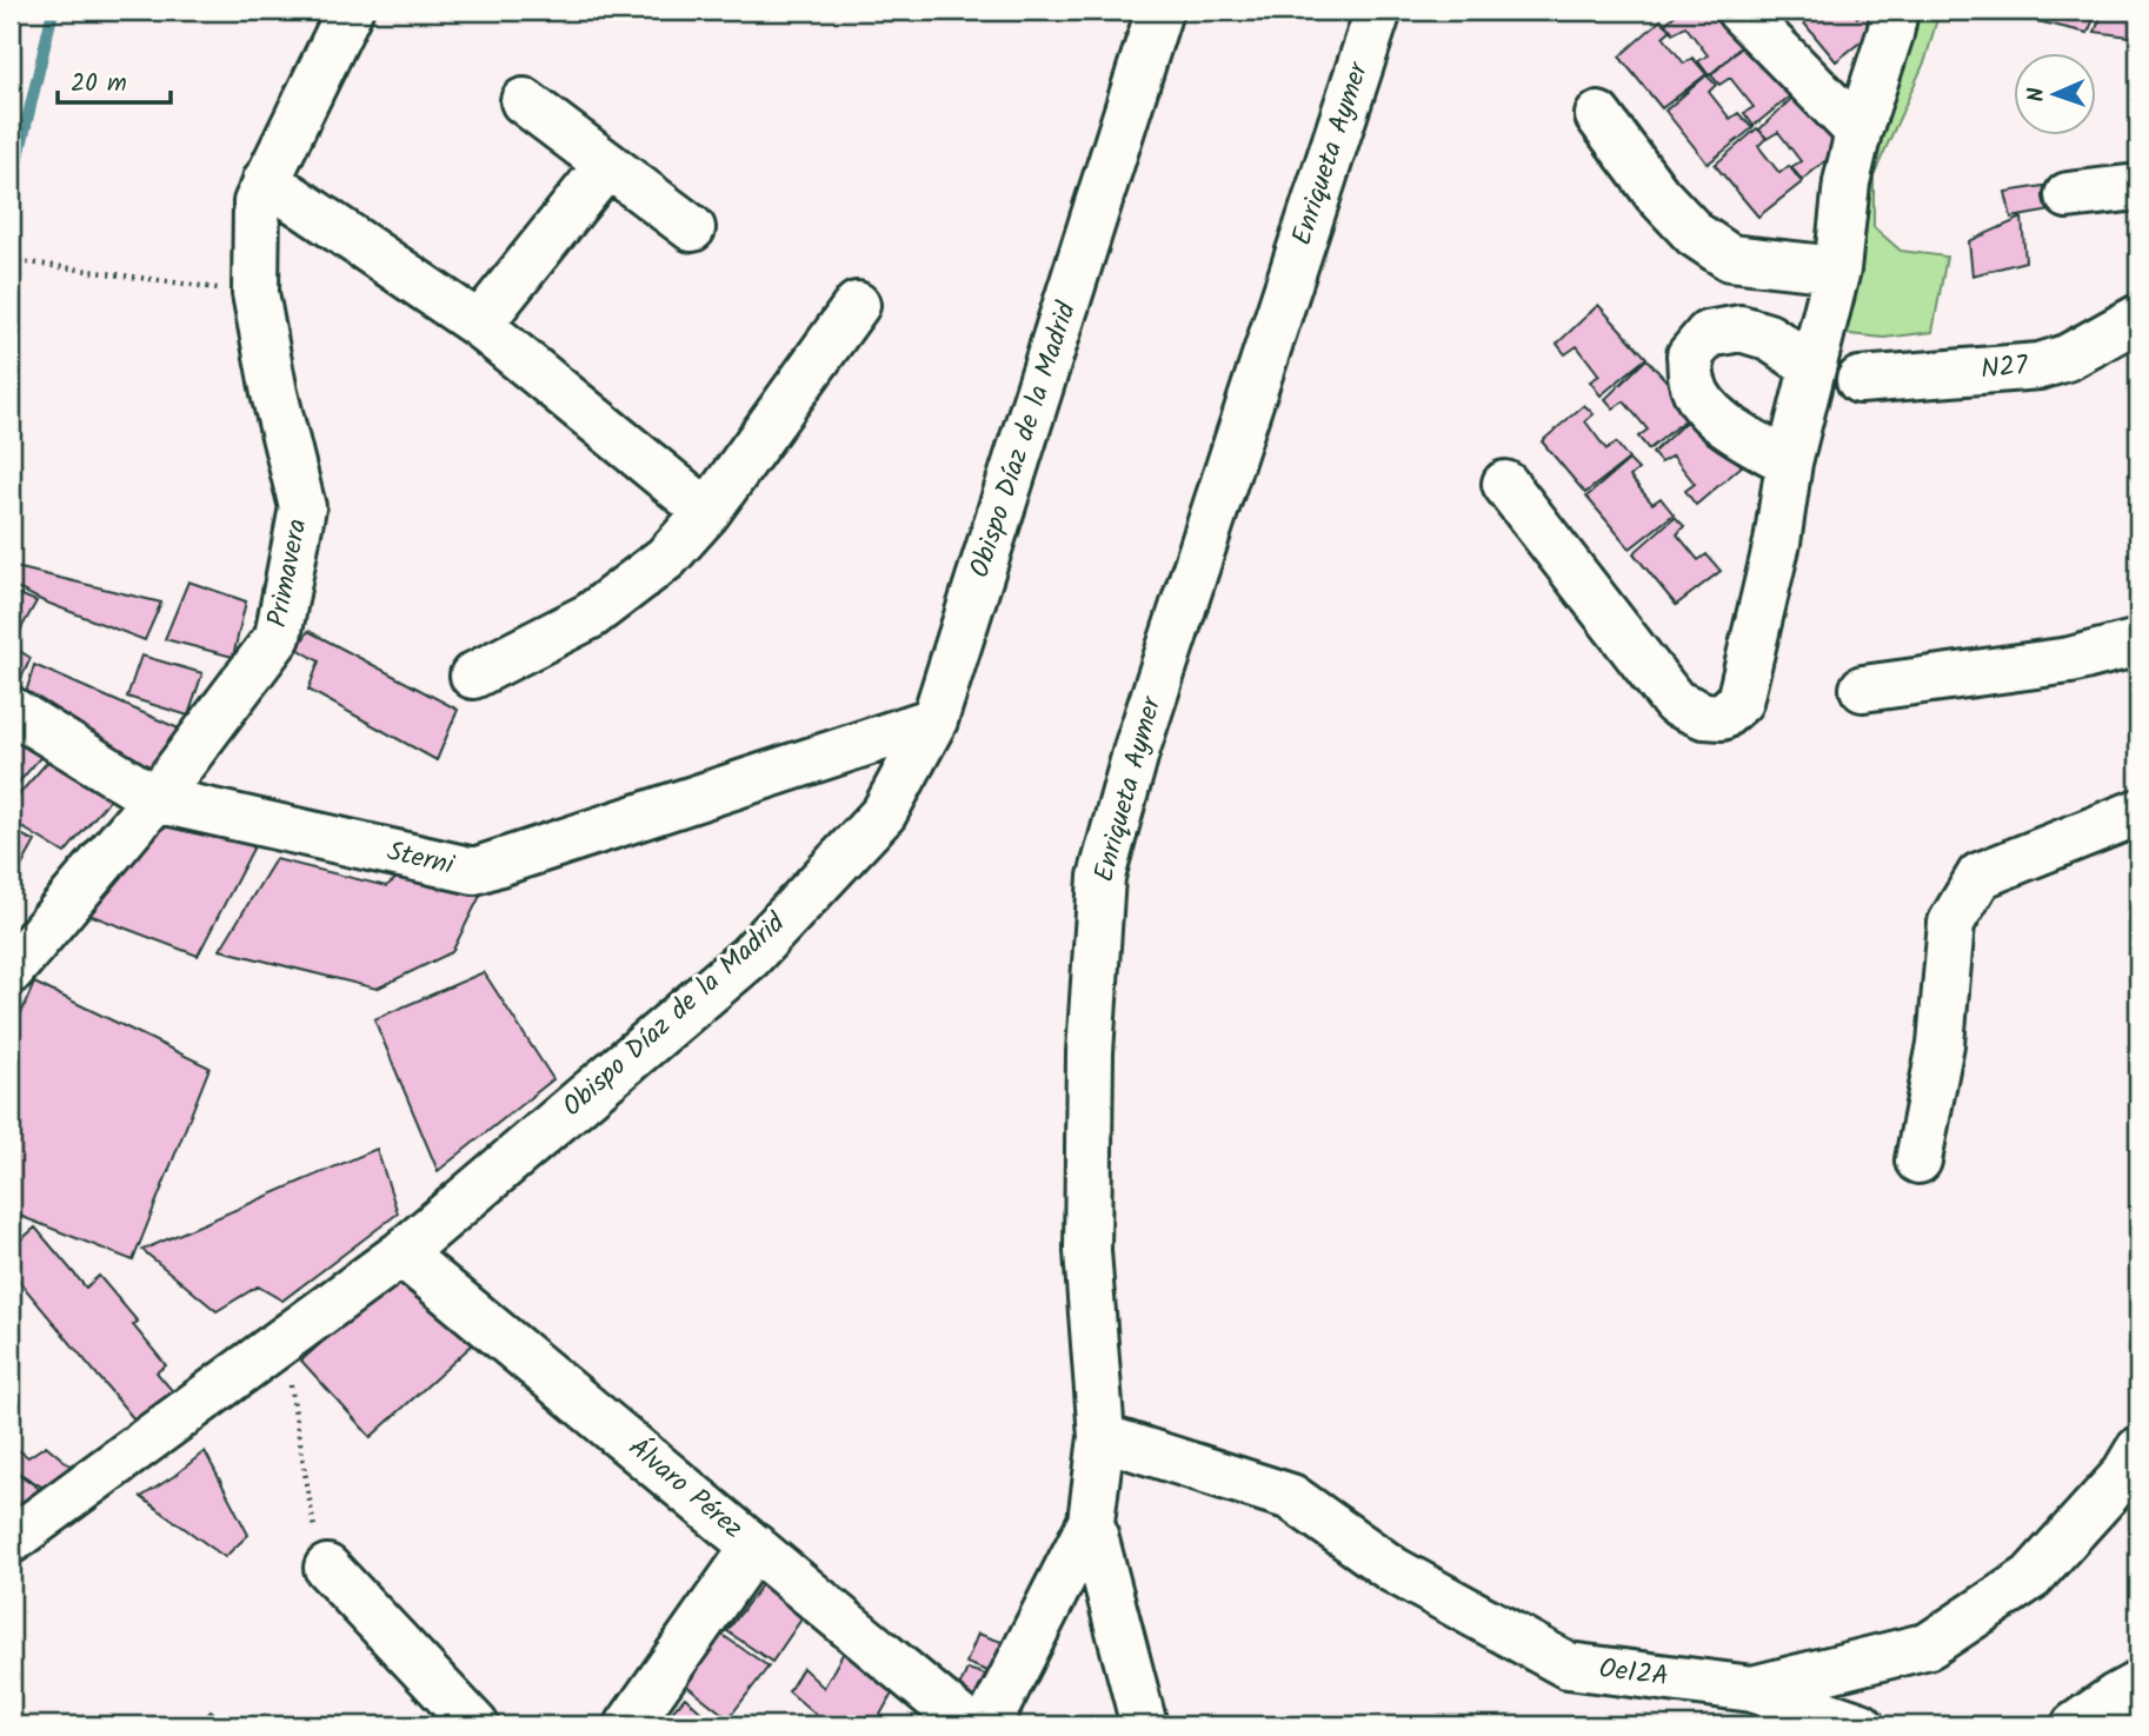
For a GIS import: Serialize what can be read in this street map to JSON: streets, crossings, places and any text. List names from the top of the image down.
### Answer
{
  "streets": {
    "street": [
      "Enriqueta Aymer",
      "N27",
      "Obispo Díaz de la Madrid",
      "Primavera",
      "Sterni",
      "Álvaro Pérez",
      "Oe12A"
    ]
  },
  "crossings": [
    ["Enriqueta Aymer", "Oe12A"],
    ["Obispo Díaz de la Madrid", "Sterni"],
    ["Obispo Díaz de la Madrid", "Álvaro Pérez"],
    ["Primavera", "Sterni"]
  ],
  "scale_bar": "20 m",
  "north": "left"
}
